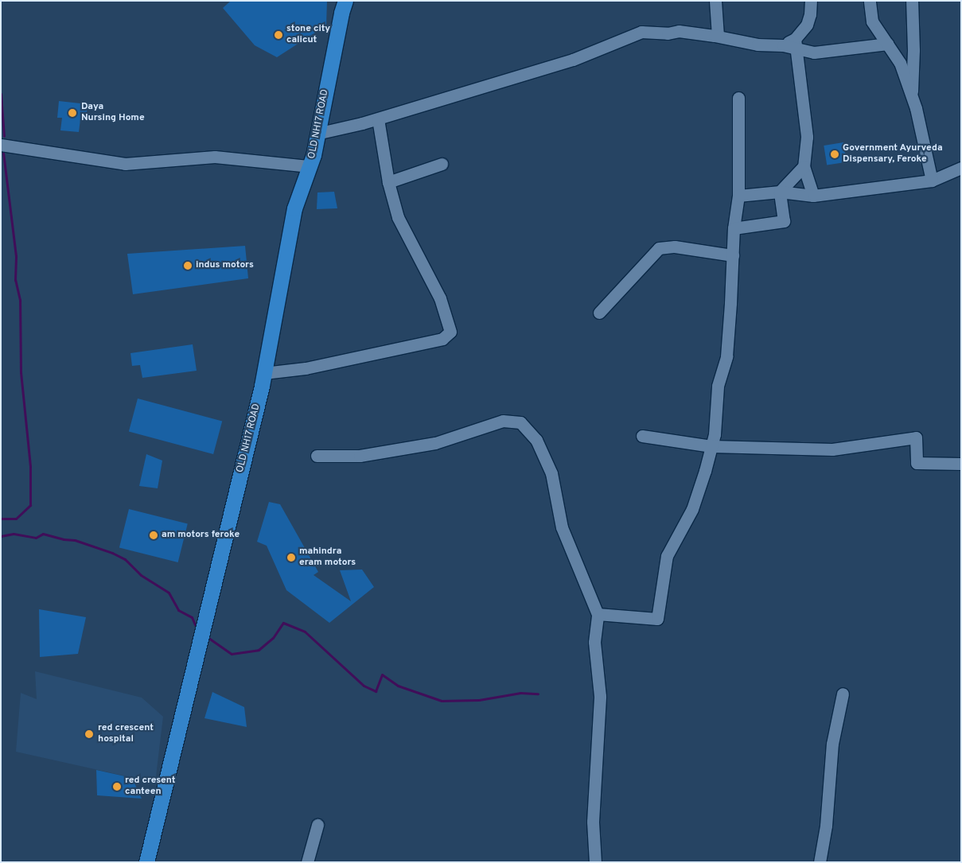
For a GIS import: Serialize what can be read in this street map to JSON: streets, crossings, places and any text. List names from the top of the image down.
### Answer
{
  "streets": {
    "main road": ["OLD NH17 ROAD"]
  },
  "places": [
    "stone city calicut",
    "Daya Nursing Home",
    "Government Ayurveda Dispensary, Feroke",
    "indus motors",
    "am motors feroke",
    "mahindra eram motors",
    "red crescent hospital",
    "red cresent canteen"
  ]
}
